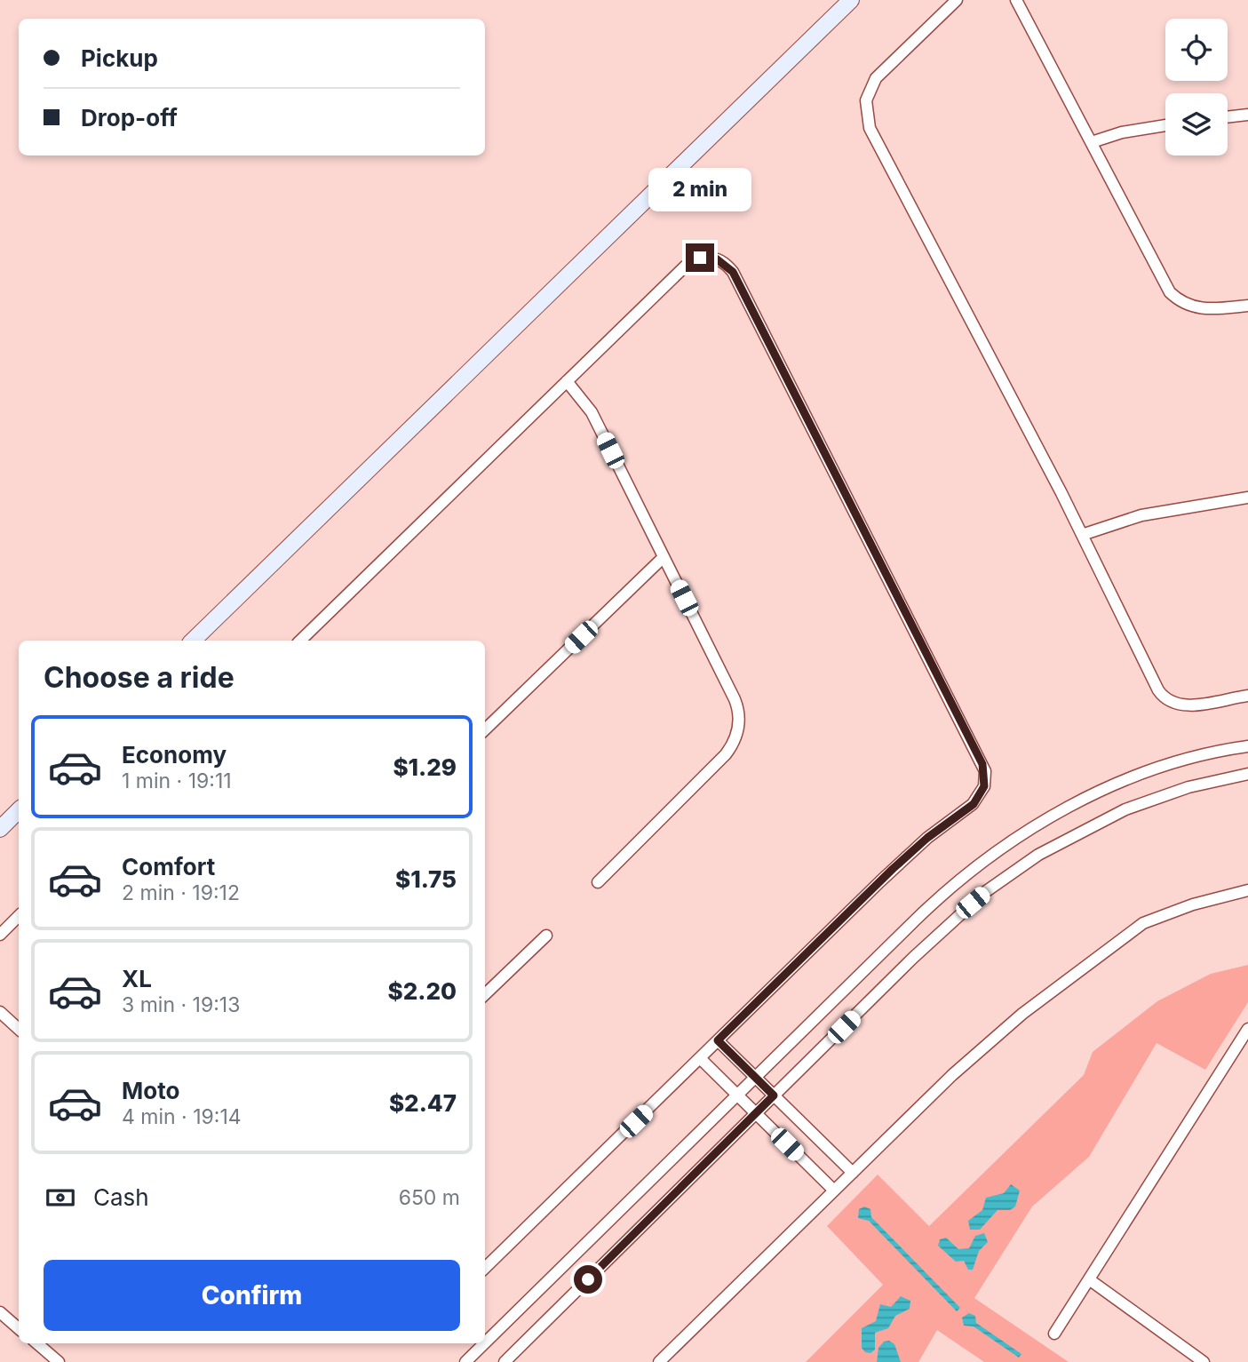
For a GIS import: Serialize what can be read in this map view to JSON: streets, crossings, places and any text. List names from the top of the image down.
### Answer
{
  "page": {
    "banner": ["Pickup", "Drop-off"],
    "bubble": "2 min",
    "heading": "Choose a ride",
    "list": [
      {
        "name": "Economy",
        "note": "1 min · 19:11",
        "value": "$1.29"
      },
      {
        "name": "Comfort",
        "note": "2 min · 19:12",
        "value": "$1.75"
      },
      {
        "name": "XL",
        "note": "3 min · 19:13",
        "value": "$2.20"
      },
      {
        "name": "Moto",
        "note": "4 min · 19:14",
        "value": "$2.47"
      }
    ],
    "pay": ["Cash", "650 m"],
    "buttons": "Confirm"
  }
}
